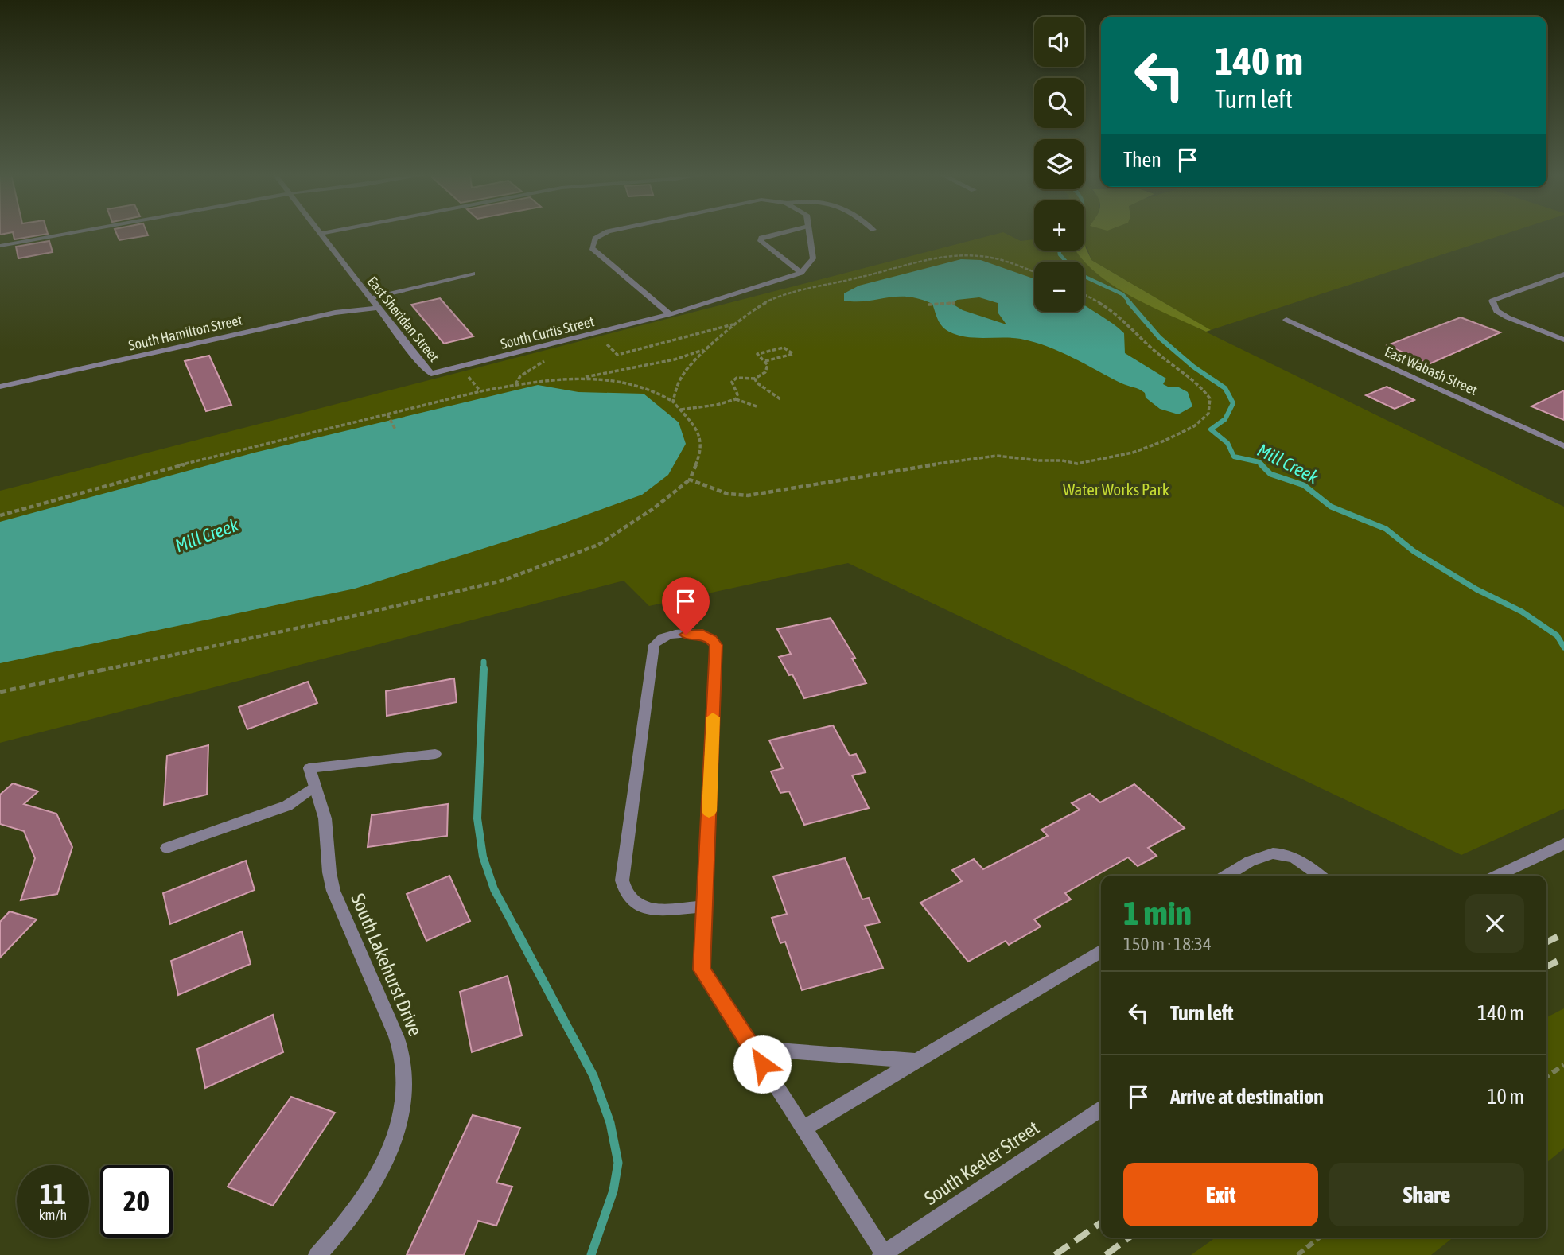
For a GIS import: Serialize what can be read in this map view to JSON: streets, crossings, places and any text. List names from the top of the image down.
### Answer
{
  "streets": {
    "street": [
      "East Sheridan Street",
      "South Hamilton Street",
      "South Curtis Street",
      "East Wabash Street",
      "South Lakehurst Drive",
      "South Keeler Street"
    ]
  },
  "crossings": [
    ["East Sheridan Street", "South Hamilton Street"],
    ["East Sheridan Street", "South Curtis Street"]
  ],
  "water": ["Mill Creek"],
  "parks": ["Water Works Park"],
  "page": {
    "map_buttons": ["+", "−"],
    "turn": ["140 m", "Turn left"],
    "then": "Then",
    "heading": ["1 min", "150 m · 18:34"],
    "list": [
      {
        "name": "Turn left",
        "value": "140 m"
      },
      {
        "name": "Arrive at destination",
        "value": "10 m"
      }
    ],
    "buttons": ["Exit", "Share"],
    "speed": "11 km/h",
    "limit": "20"
  }
}
